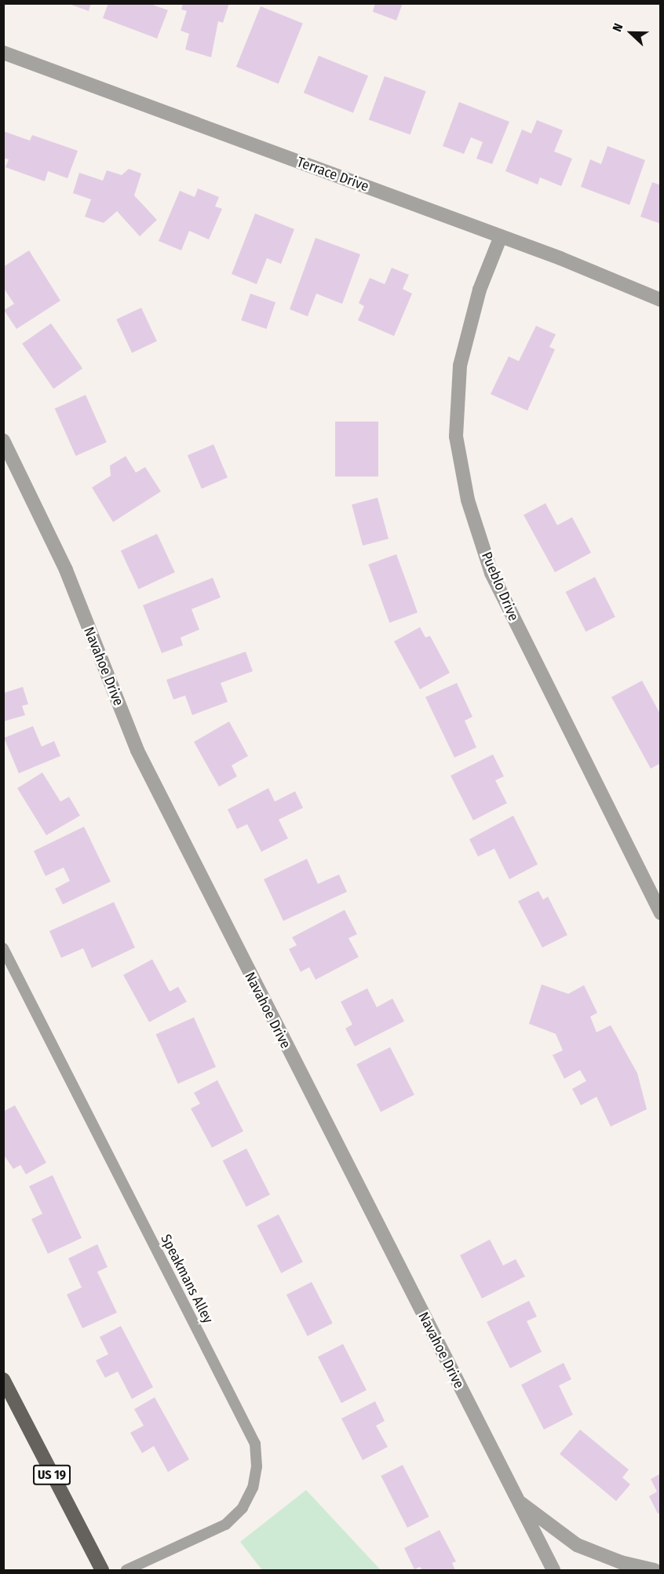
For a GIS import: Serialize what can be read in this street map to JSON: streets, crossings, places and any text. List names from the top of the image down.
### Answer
{
  "streets": {
    "main road": ["US 19"],
    "street": ["Terrace Drive", "Pueblo Drive", "Navahoe Drive"],
    "lane": ["Speakmans Alley"]
  },
  "crossings": [
    ["Terrace Drive", "Pueblo Drive"]
  ],
  "north": "left"
}
